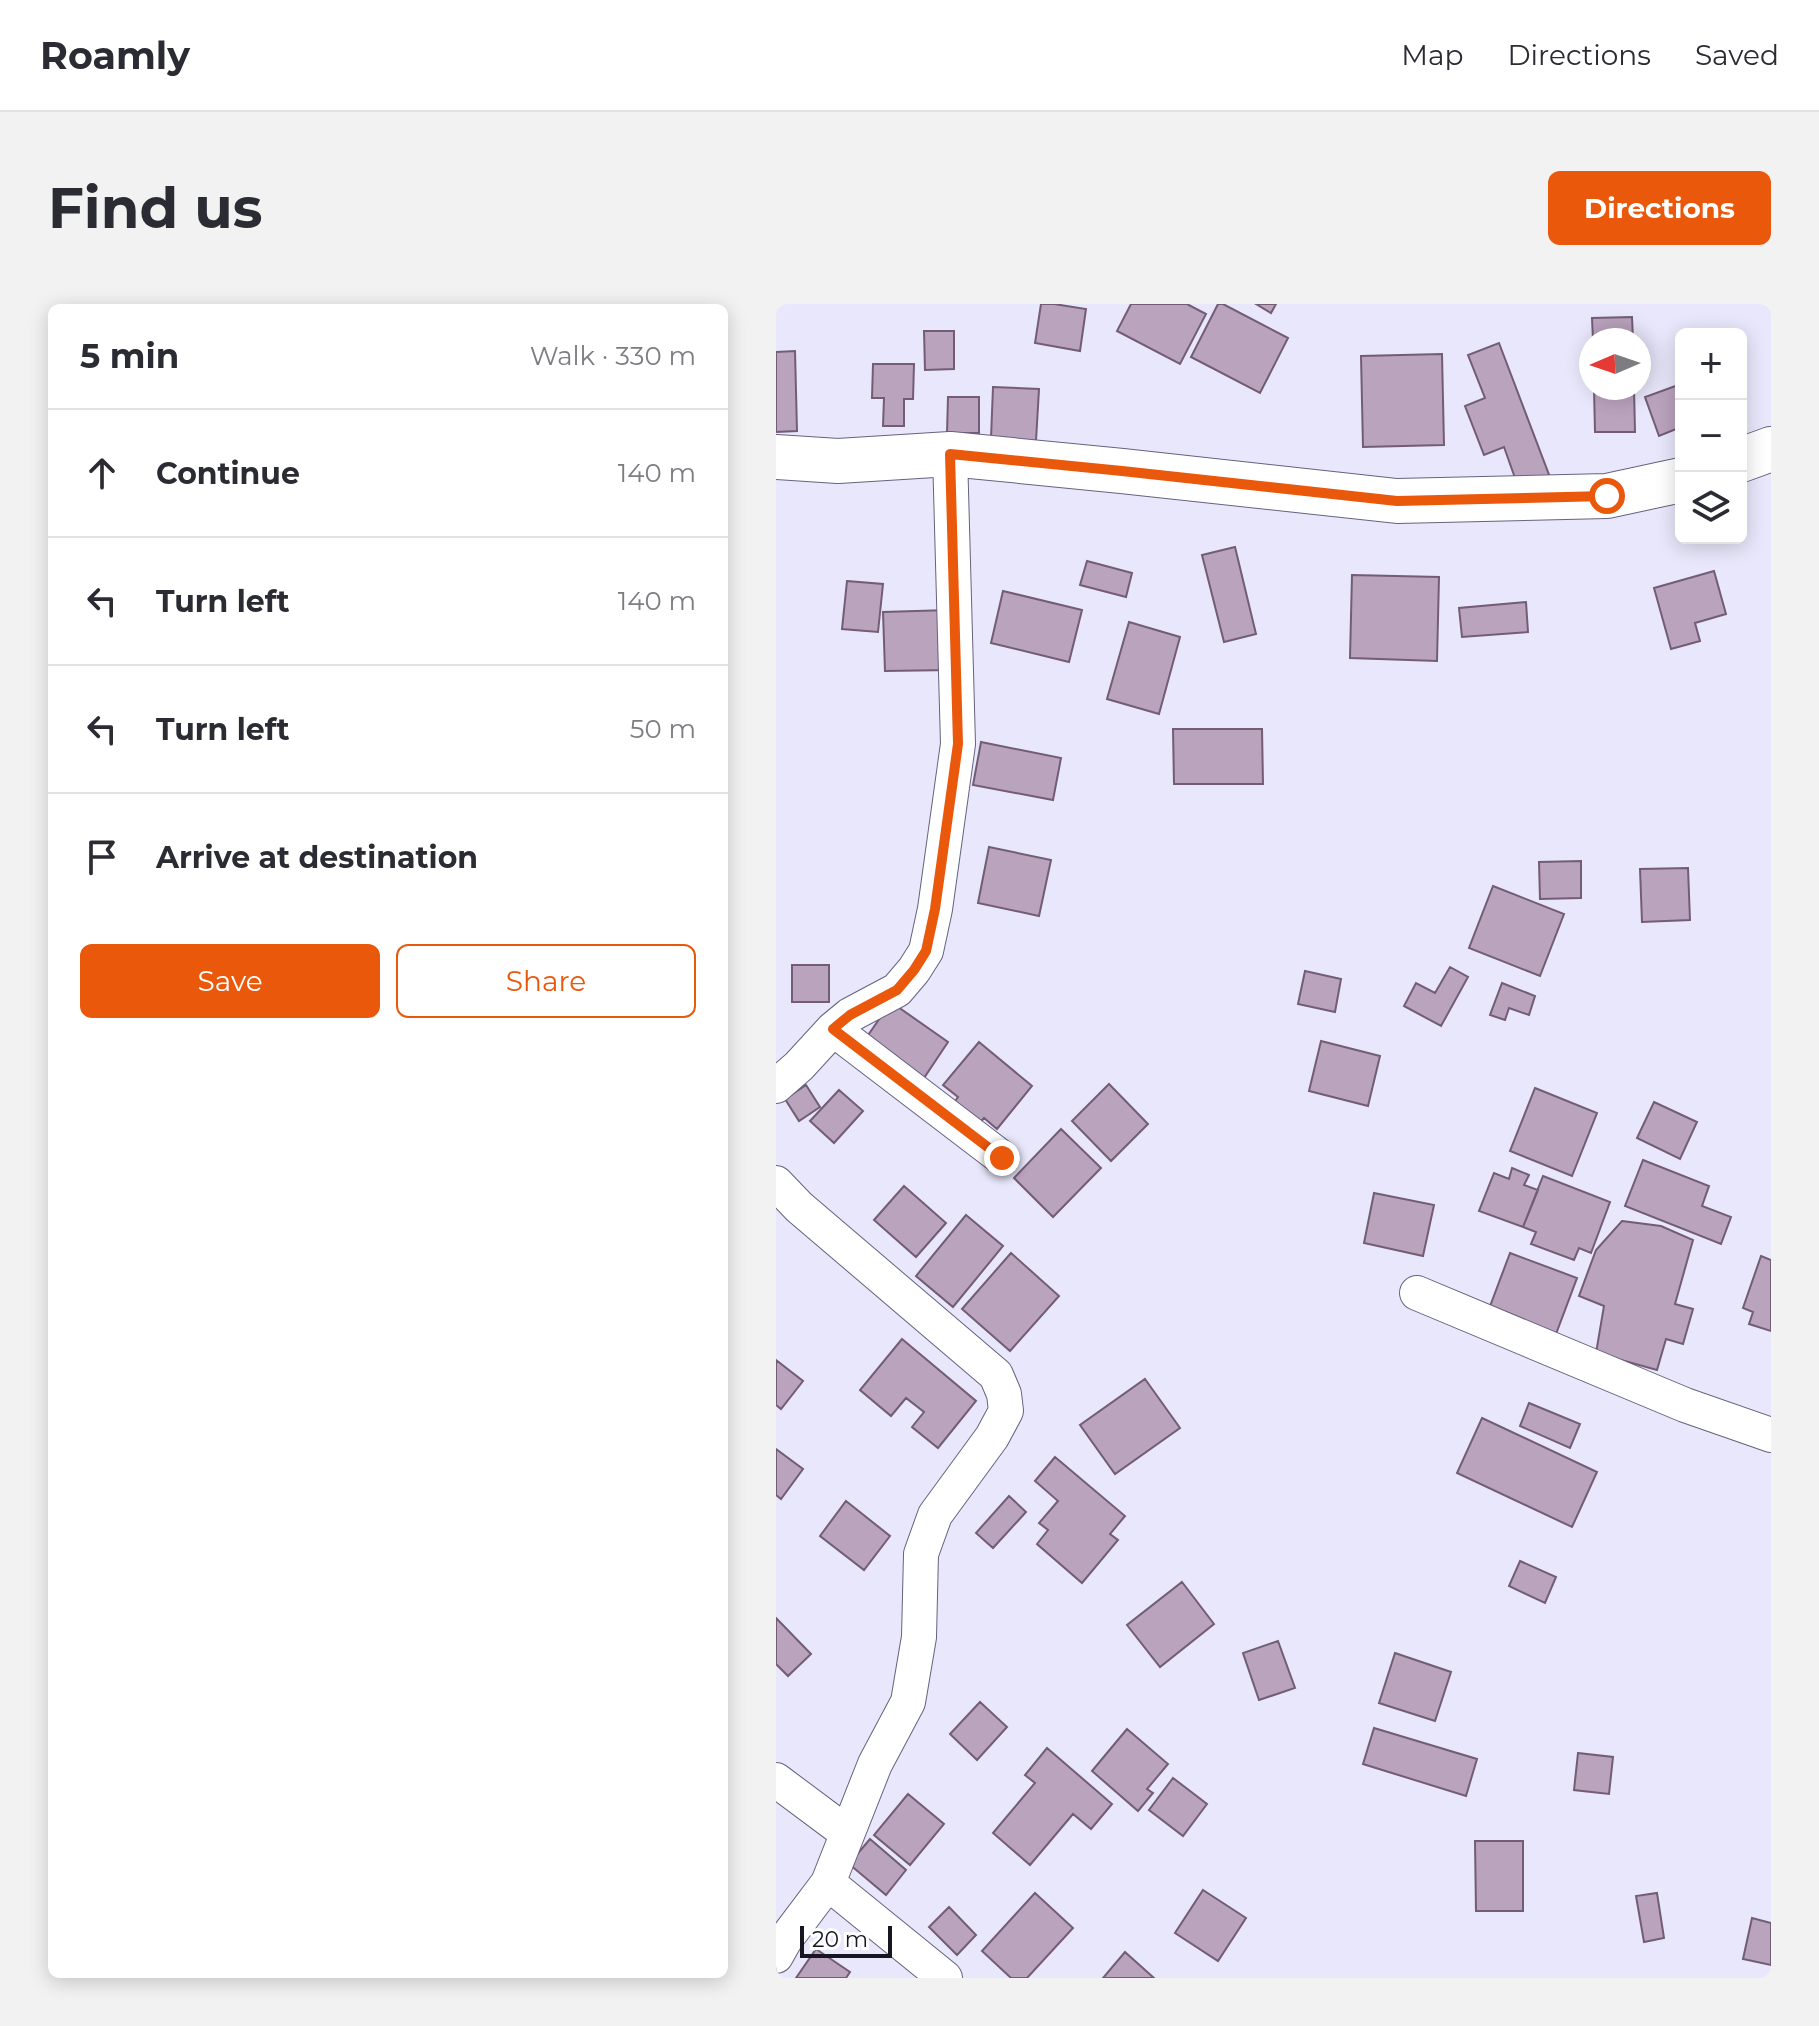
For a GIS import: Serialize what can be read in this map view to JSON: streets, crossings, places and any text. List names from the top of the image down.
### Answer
{
  "scale_bar": "20 m",
  "north": "left",
  "page": {
    "header": "Roamly",
    "nav": ["Map", "Directions", "Saved"],
    "buttons": [
      "Directions",
      ["Save", "Share"]
    ],
    "title": "Find us",
    "heading": ["5 min", "Walk · 330 m"],
    "map_buttons": ["+", "−"],
    "list": [
      ["Continue", "140 m"],
      ["Turn left", "140 m"],
      ["Turn left", "50 m"],
      "Arrive at destination"
    ],
    "scale": "20 m"
  }
}
